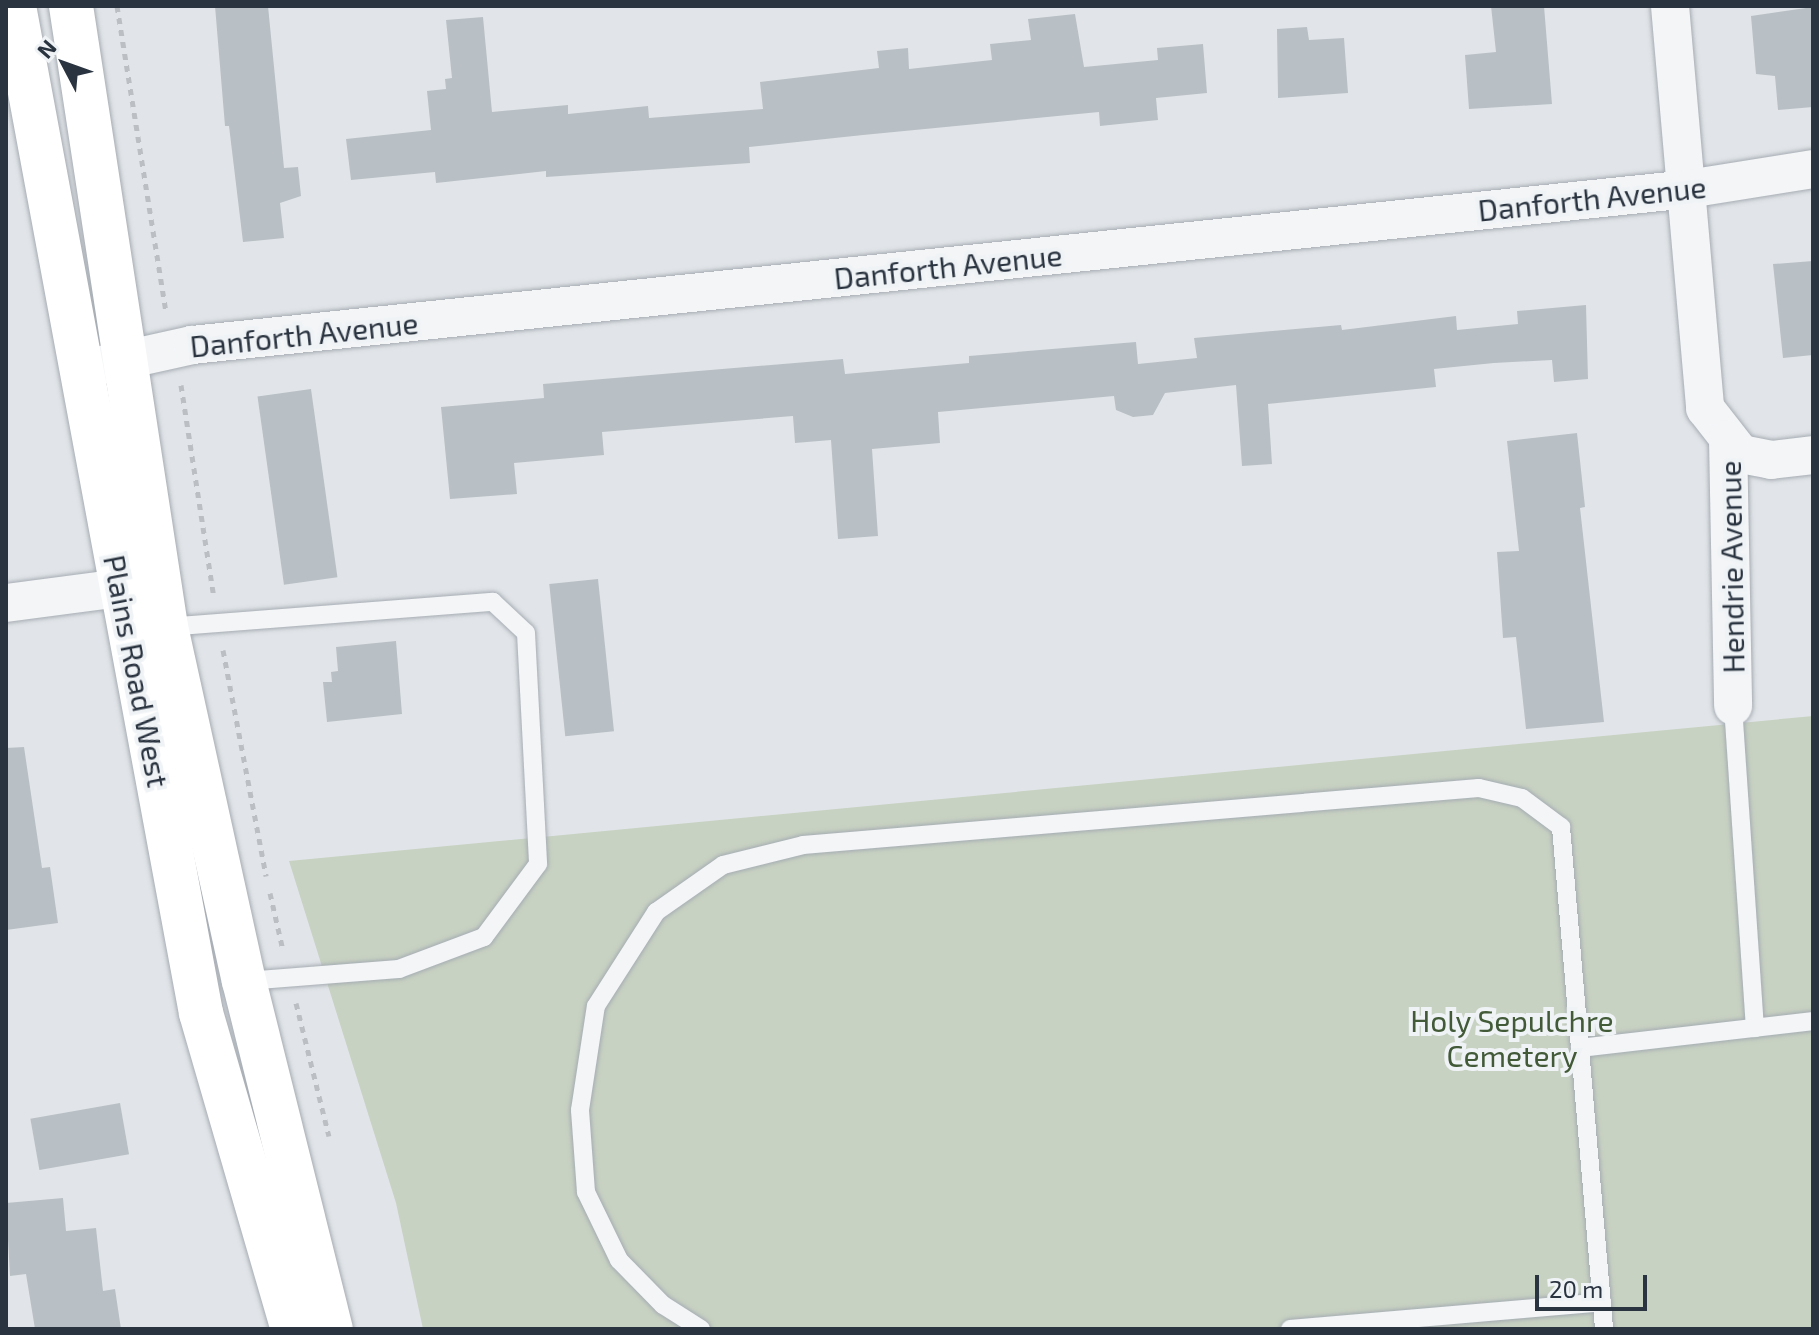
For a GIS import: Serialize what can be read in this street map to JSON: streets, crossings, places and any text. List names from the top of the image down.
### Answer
{
  "streets": {
    "main road": ["Plains Road West"],
    "street": ["Danforth Avenue", "Hendrie Avenue"]
  },
  "crossings": [
    ["Danforth Avenue", "Hendrie Avenue"],
    ["Danforth Avenue", "Plains Road West"]
  ],
  "parks": ["Holy Sepulchre Cemetery"],
  "scale_bar": "20 m",
  "north": "top left"
}
